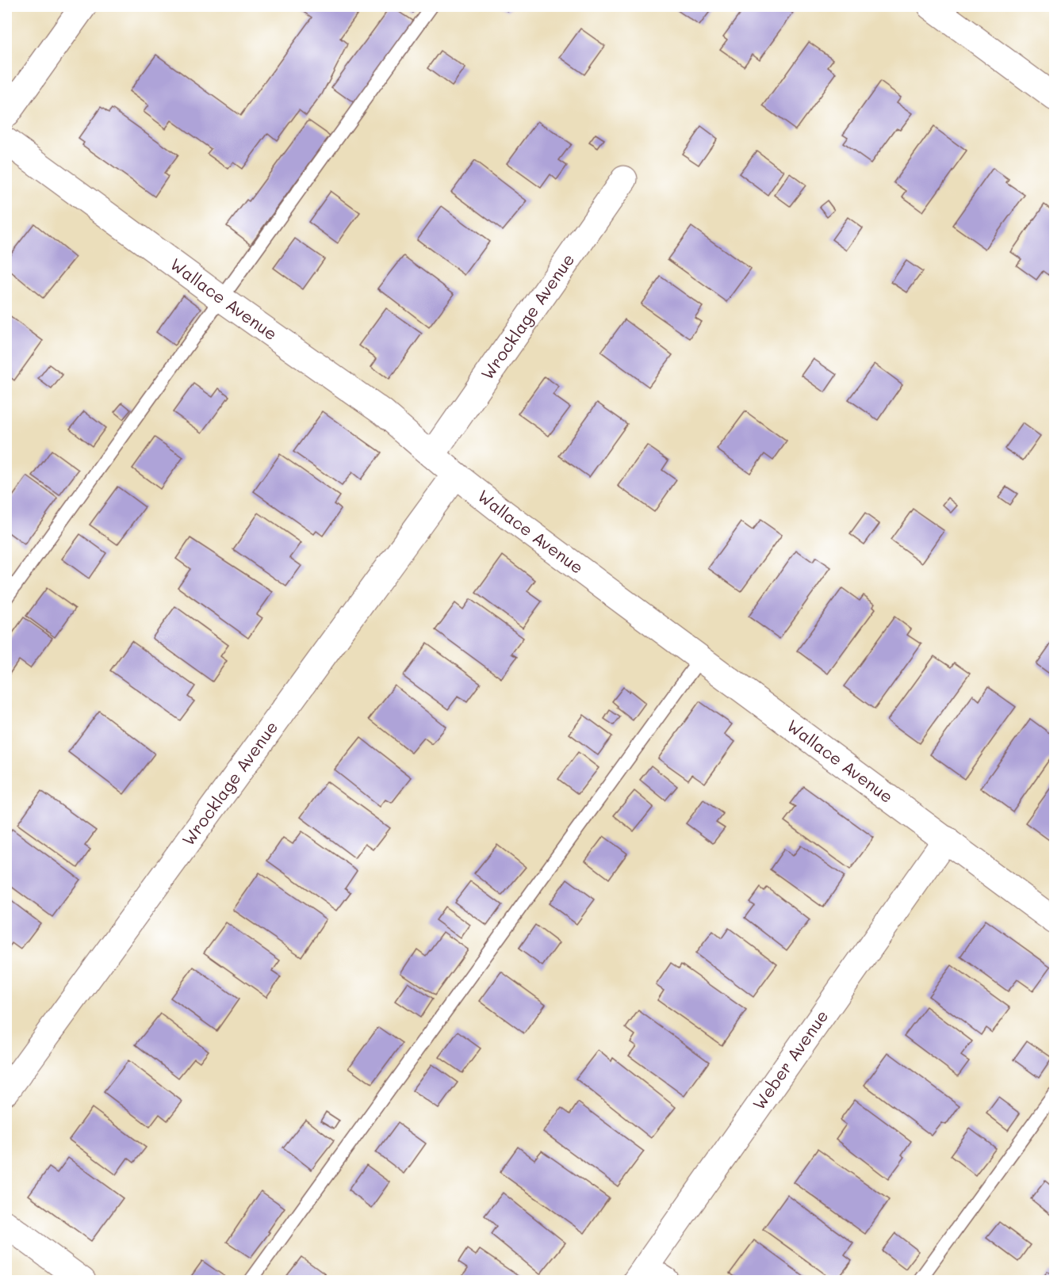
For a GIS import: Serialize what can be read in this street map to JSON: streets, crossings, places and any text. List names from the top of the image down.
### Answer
{
  "streets": {
    "street": ["Wallace Avenue", "Wrocklage Avenue", "Weber Avenue"]
  },
  "crossings": [
    ["Wallace Avenue", "Wrocklage Avenue"],
    ["Wallace Avenue", "Weber Avenue"]
  ]
}
